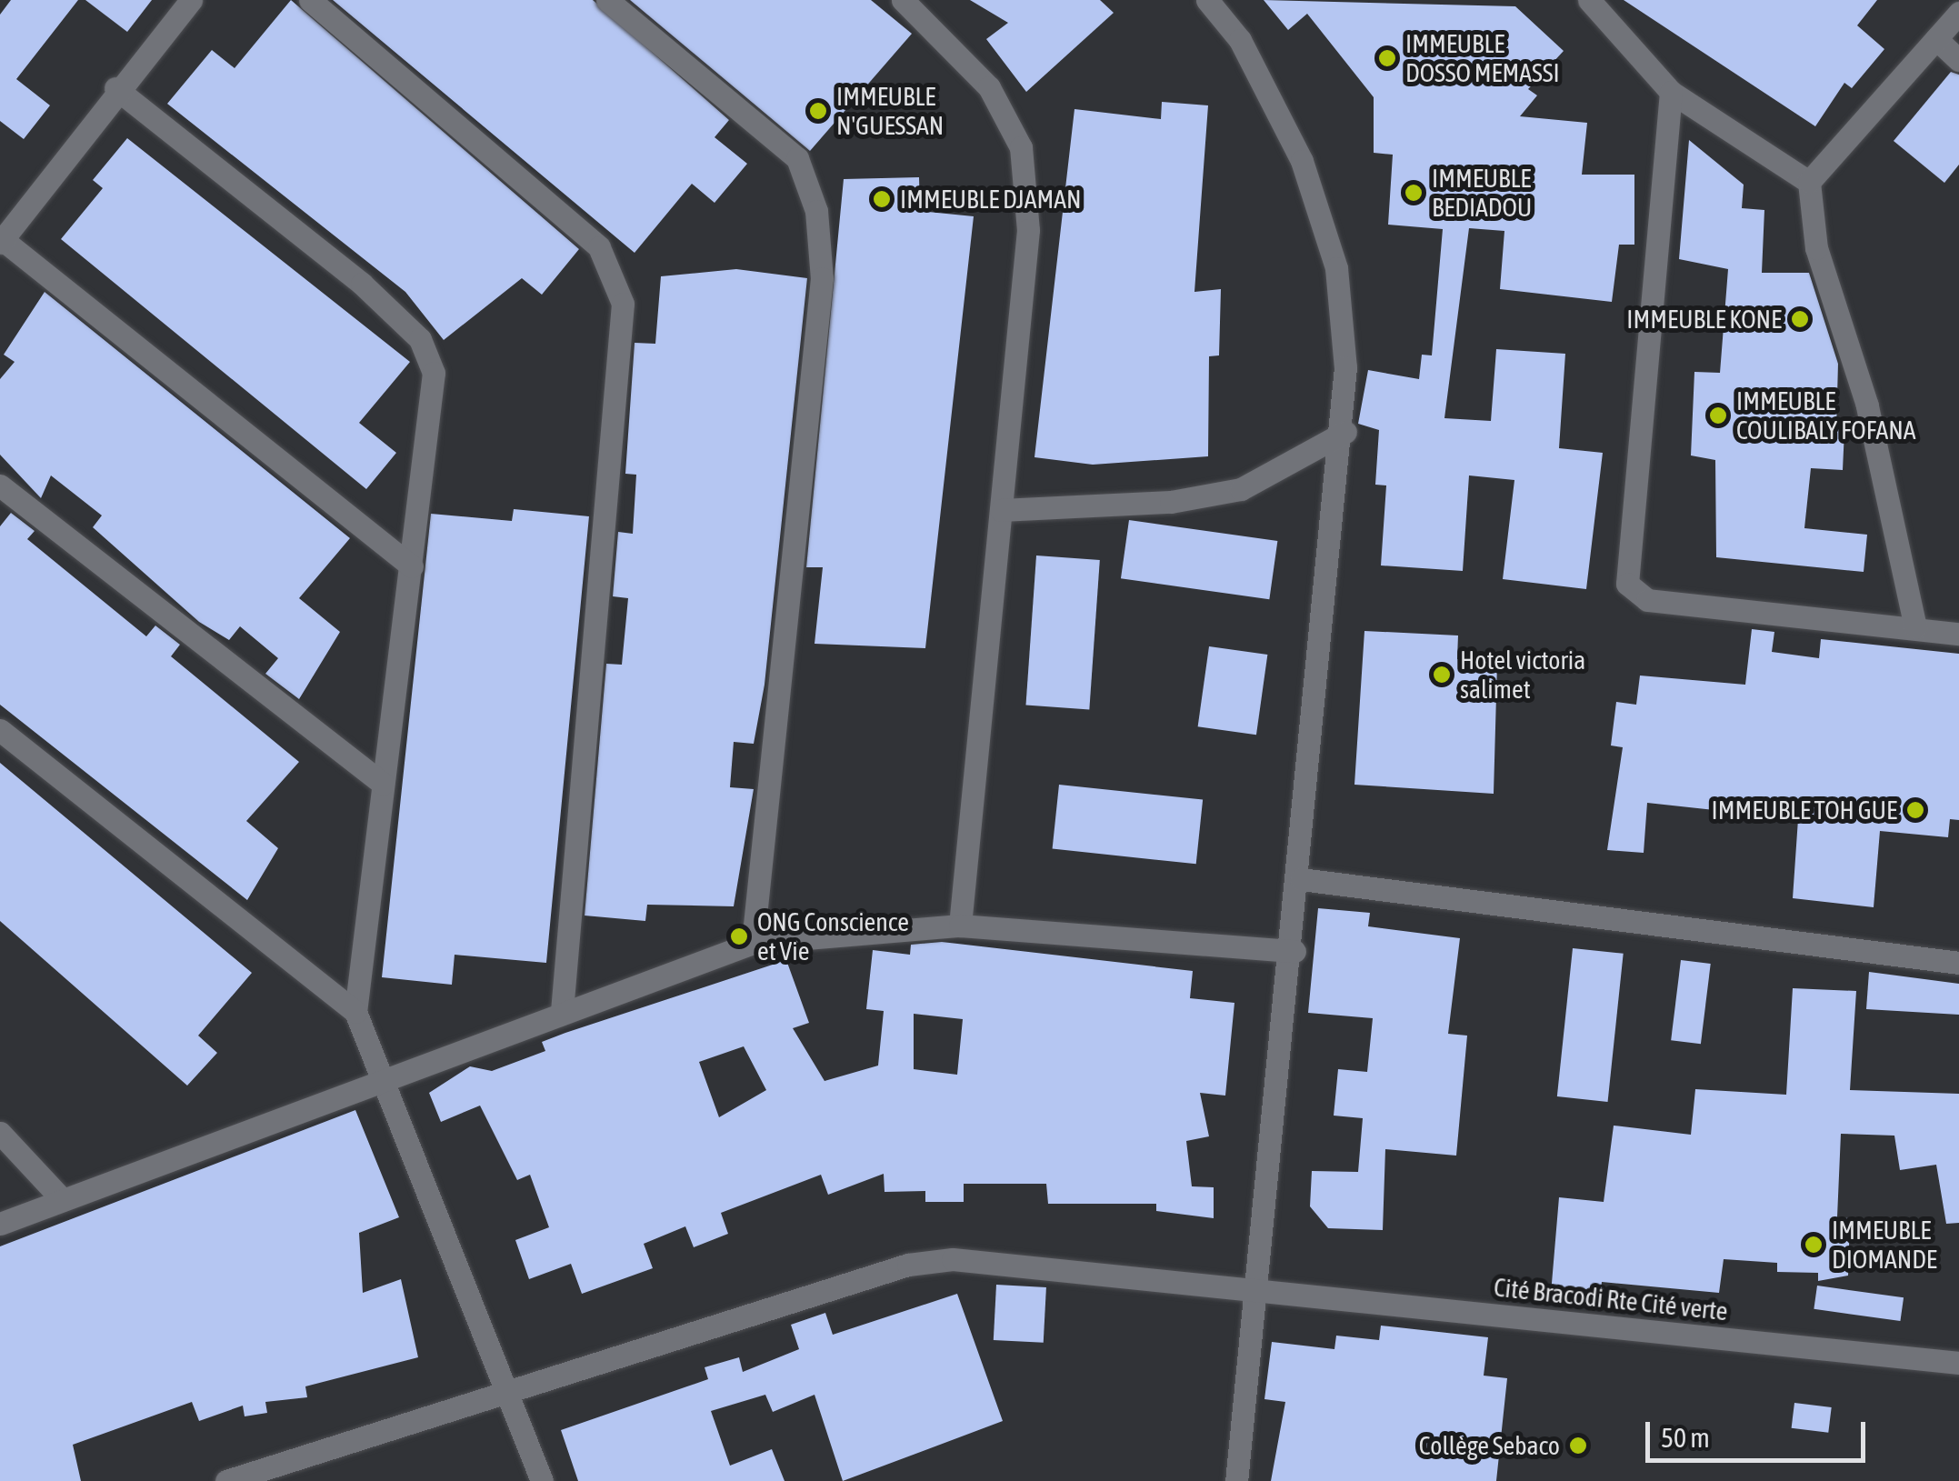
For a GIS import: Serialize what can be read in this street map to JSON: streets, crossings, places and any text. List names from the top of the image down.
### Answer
{
  "streets": {
    "street": ["Cité Bracodi Rte Cité verte"]
  },
  "places": [
    "IMMEUBLE DOSSO MEMASSI",
    "IMMEUBLE N'GUESSAN",
    "IMMEUBLE BEDIADOU",
    "IMMEUBLE DJAMAN",
    "IMMEUBLE KONE",
    "IMMEUBLE COULIBALY FOFANA",
    "Hotel victoria salimet",
    "IMMEUBLE TOH GUE",
    "ONG Conscience et Vie",
    "IMMEUBLE DIOMANDE",
    "Collège Sebaco"
  ],
  "scale_bar": "50 m"
}
